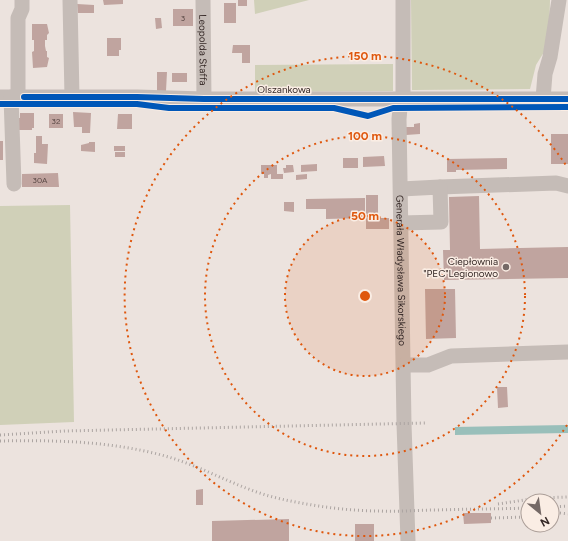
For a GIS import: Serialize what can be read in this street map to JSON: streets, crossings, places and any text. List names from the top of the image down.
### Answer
{
  "streets": {
    "street": ["Leopolda Staffa", "Olszankowa", "Generała Władysława Sikorskiego"]
  },
  "crossings": [
    ["Leopolda Staffa", "Olszankowa"],
    ["Olszankowa", "Generała Władysława Sikorskiego"]
  ],
  "places": ["Ciepłownia \"PEC\"Legionowo"],
  "house_numbers": ["3", "32", "30A"],
  "north": "bottom right",
  "rings": ["150 m", "100 m", "50 m"]
}
